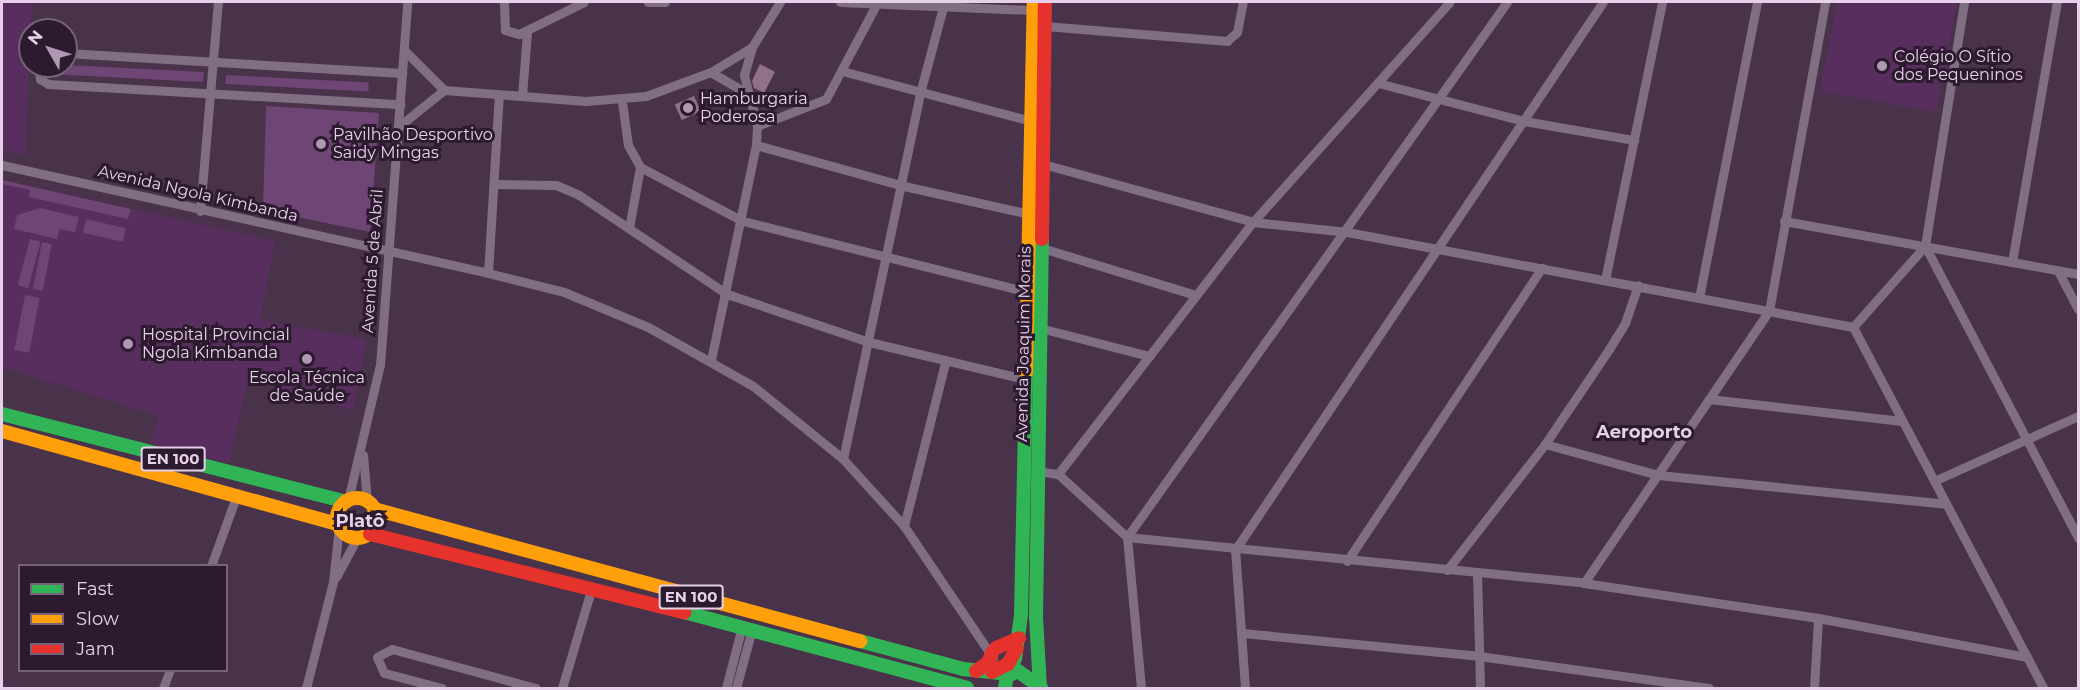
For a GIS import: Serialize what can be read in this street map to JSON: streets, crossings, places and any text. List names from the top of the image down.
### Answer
{
  "streets": {
    "main road": ["Avenida Joaquim Morais", "EN 100"],
    "street": ["Avenida Ngola Kimbanda", "Avenida 5 de Abril"]
  },
  "crossings": [
    ["Avenida Ngola Kimbanda", "Avenida 5 de Abril"],
    ["Avenida Ngola Kimbanda", "Avenida Joaquim Morais"],
    ["Avenida Ngola Kimbanda", "EN 100"],
    ["Avenida 5 de Abril", "EN 100"],
    ["Avenida Joaquim Morais", "EN 100"]
  ],
  "districts": ["Aeroporto", "Platô"],
  "places": [
    "Colégio O Sítio dos Pequeninos",
    "Hamburgaria Poderosa",
    "Pavilhão Desportivo Saidy Mingas",
    "Hospital Provincial Ngola Kimbanda",
    "Escola Técnica de Saúde"
  ],
  "legend": ["Fast", "Slow", "Jam"],
  "north": "top left"
}
